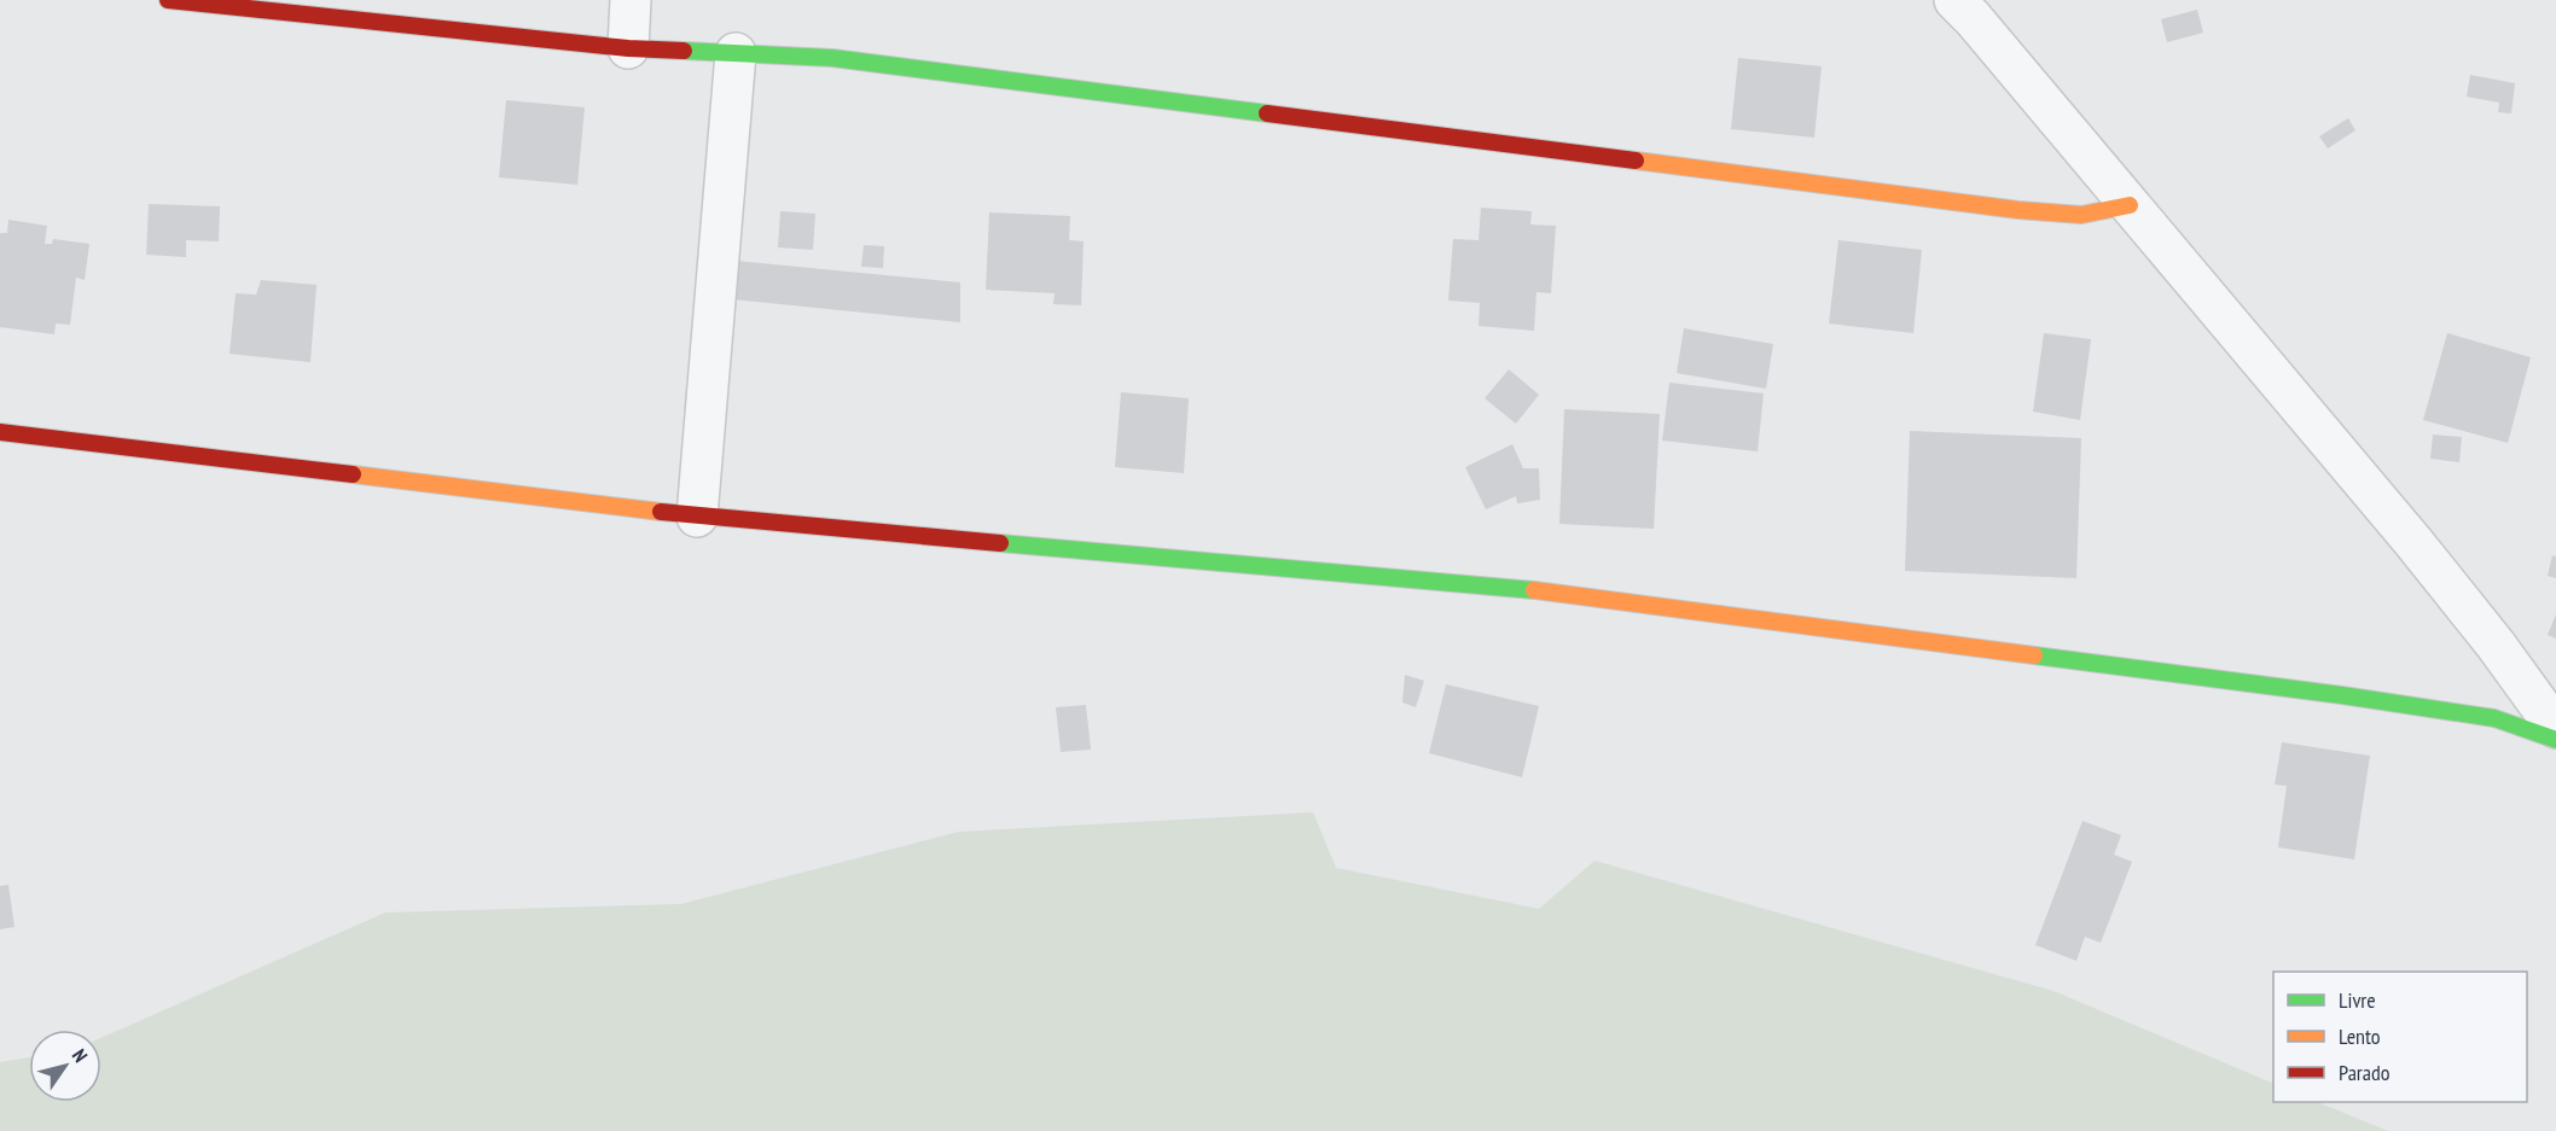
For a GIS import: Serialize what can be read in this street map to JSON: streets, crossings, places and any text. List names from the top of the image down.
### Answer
{
  "legend": ["Livre", "Lento", "Parado"],
  "north": "top right"
}
